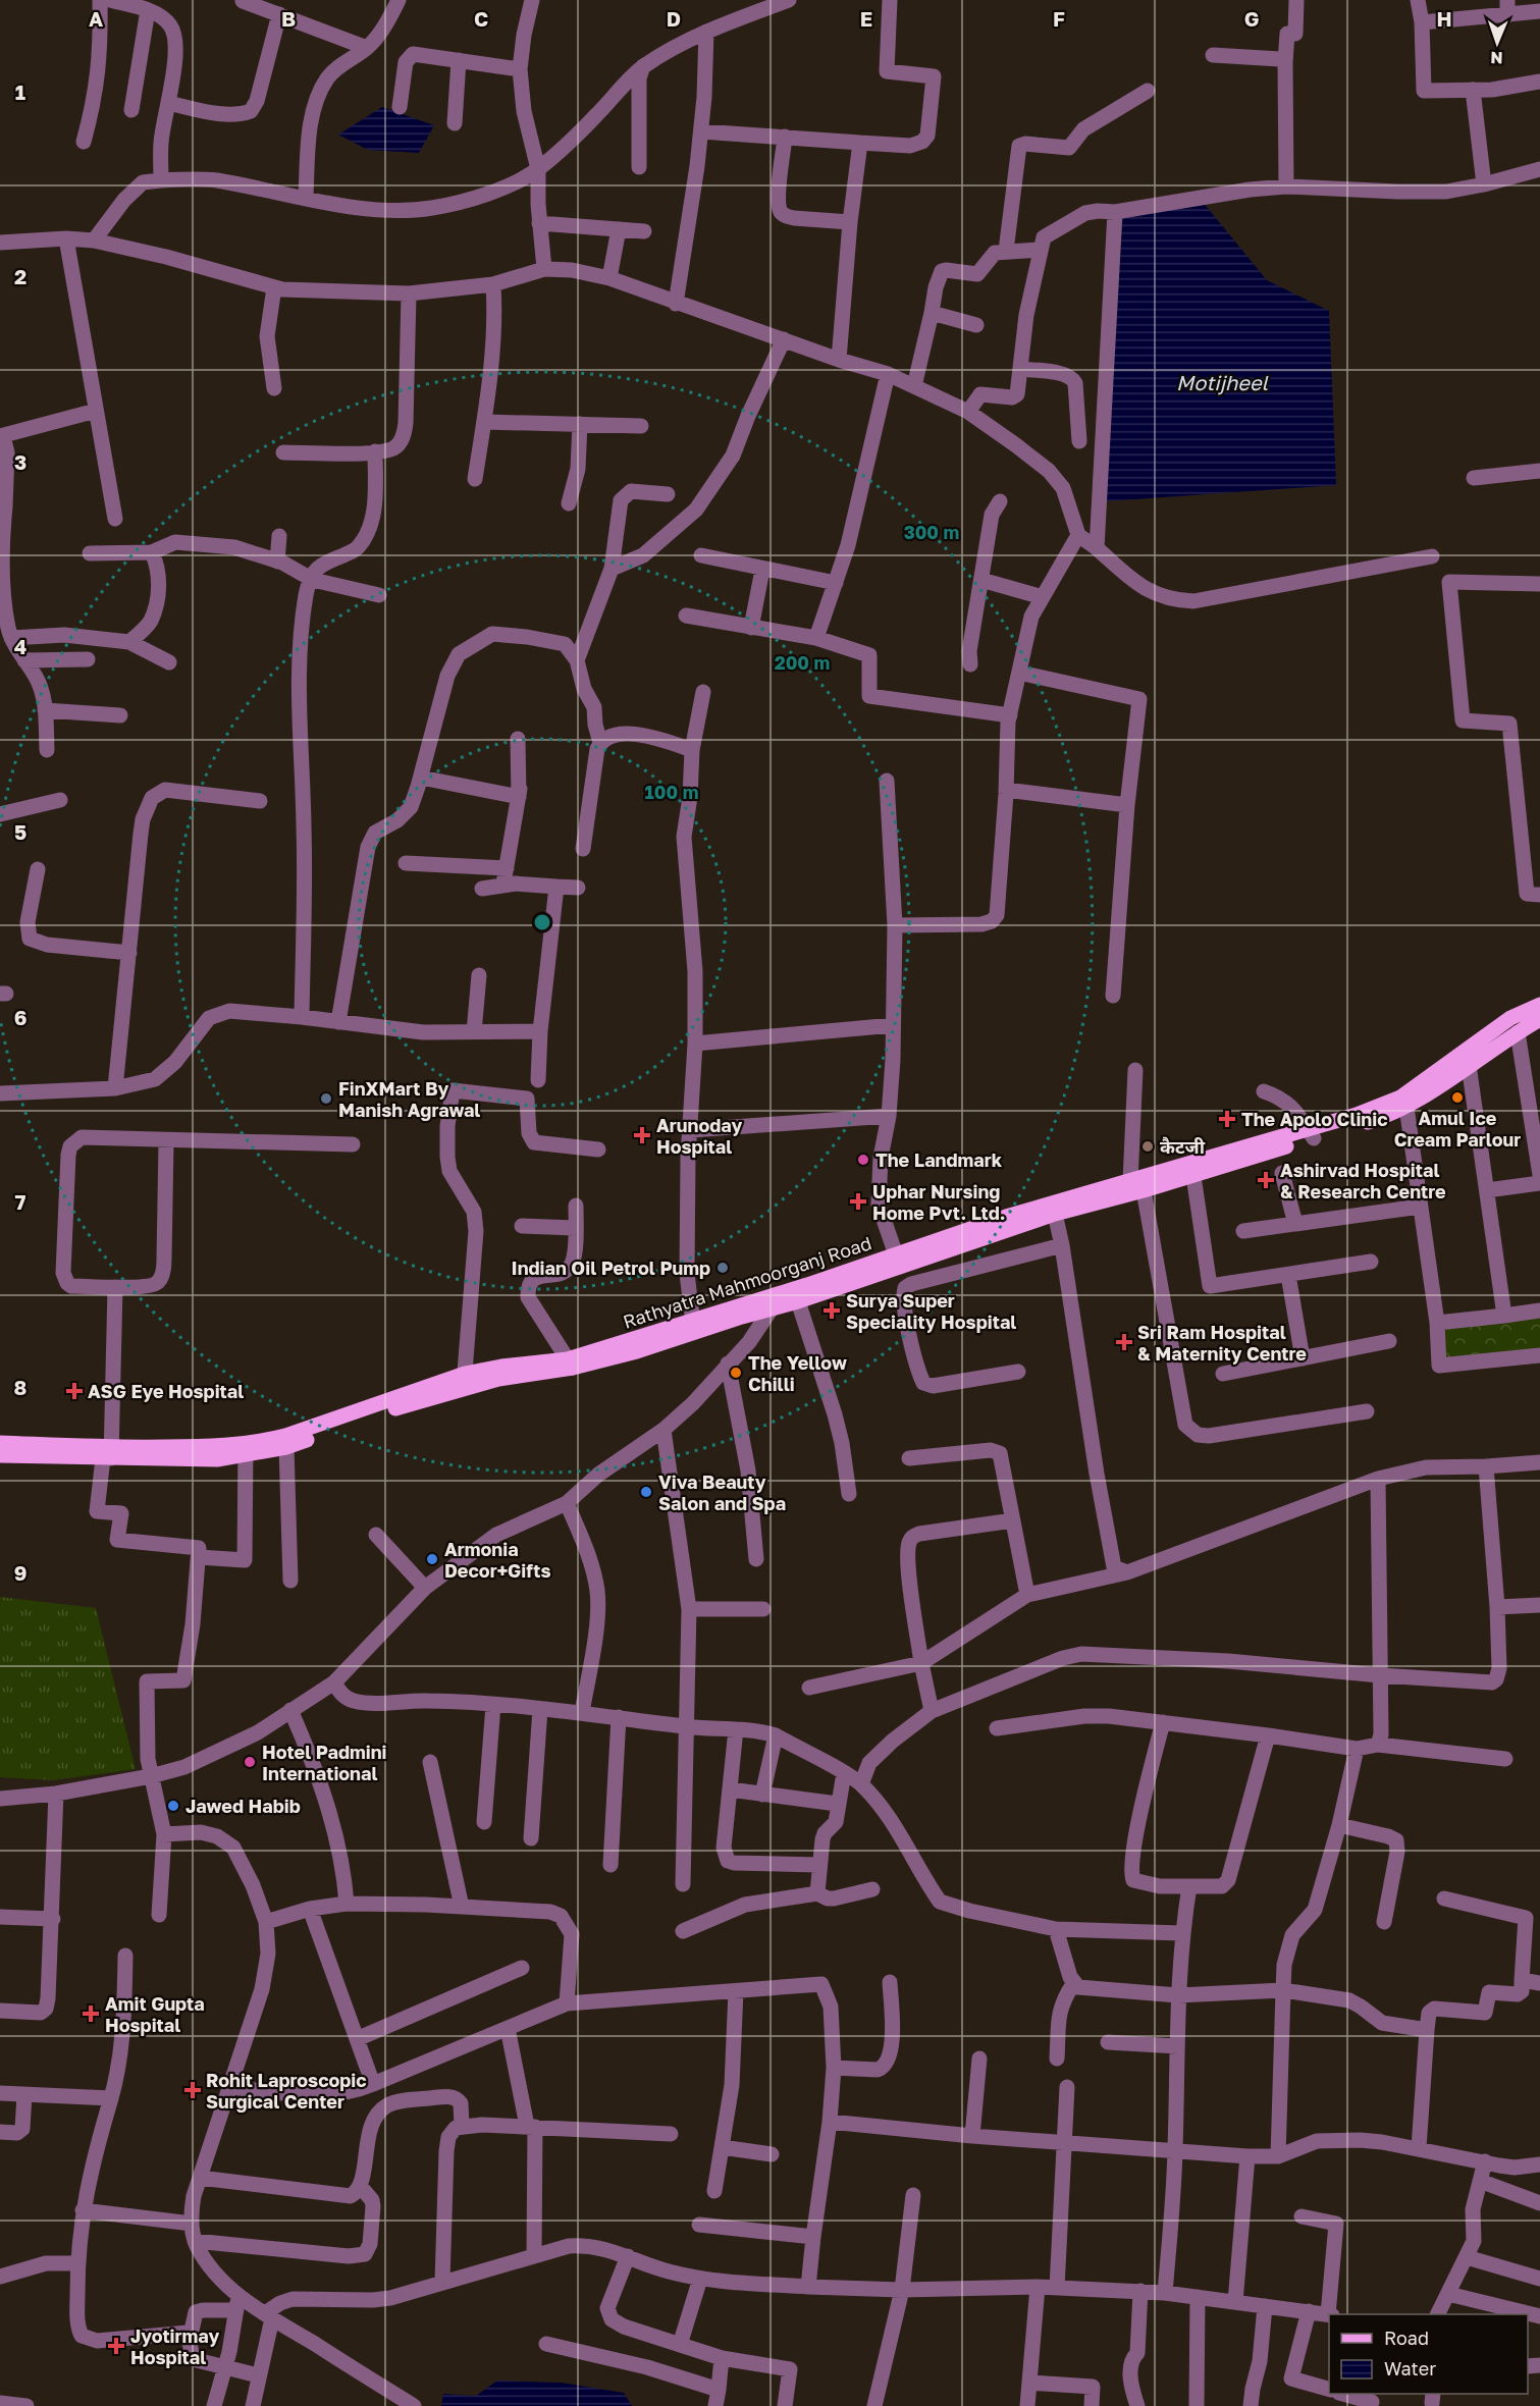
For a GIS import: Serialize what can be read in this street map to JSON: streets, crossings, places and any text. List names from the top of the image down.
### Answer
{
  "streets": {
    "main road": ["Rathyatra Mahmoorganj Road"]
  },
  "water": ["Motijheel"],
  "places": {
    "other": [
      "Amul Ice Cream Parlour",
      "FinXMart By Manish Agrawal",
      "कैटजी",
      "The Landmark",
      "Indian Oil Petrol Pump",
      "The Yellow Chilli",
      "Viva Beauty Salon and Spa",
      "Armonia Decor+Gifts",
      "Hotel Padmini International",
      "Jawed Habib"
    ],
    "health": [
      "The Apolo Clinic",
      "Arunoday Hospital",
      "Ashirvad Hospital & Research Centre",
      "Uphar Nursing Home Pvt. Ltd.",
      "Surya Super Speciality Hospital",
      "Sri Ram Hospital & Maternity Centre",
      "ASG Eye Hospital",
      "Amit Gupta Hospital",
      "Rohit Laproscopic Surgical Center",
      "Jyotirmay Hospital"
    ]
  },
  "legend": ["Road", "Water"],
  "north": "bottom",
  "grid": {
    "columns": [
      "A",
      "B",
      "C",
      "D",
      "E",
      "F",
      "G",
      "H"
    ],
    "rows": [
      "1",
      "2",
      "3",
      "4",
      "5",
      "6",
      "7",
      "8",
      "9"
    ]
  },
  "rings": ["300 m", "200 m", "100 m"]
}
